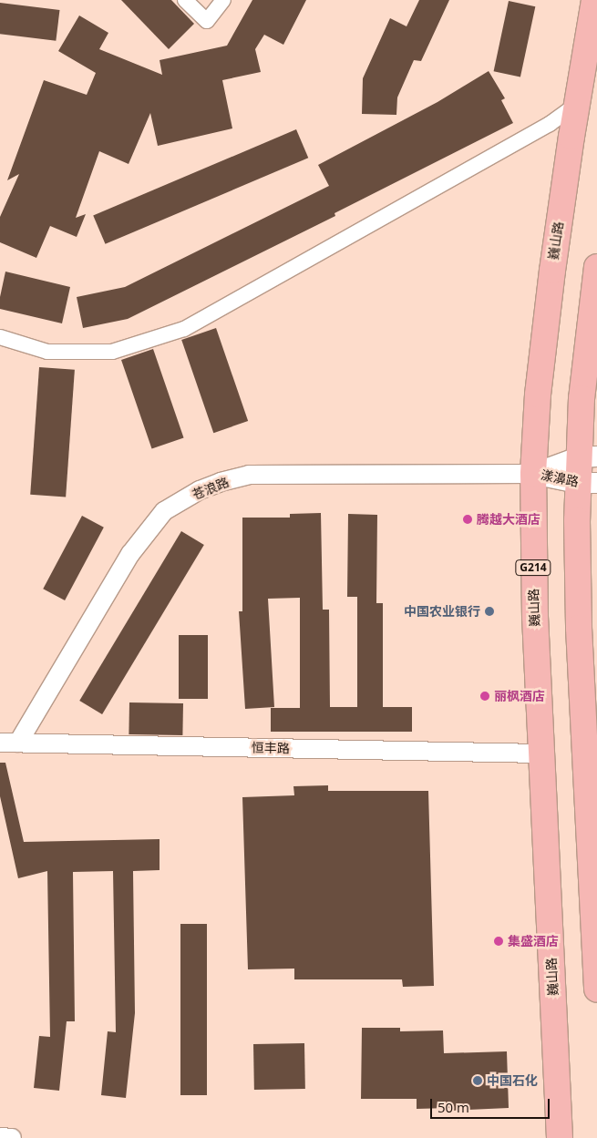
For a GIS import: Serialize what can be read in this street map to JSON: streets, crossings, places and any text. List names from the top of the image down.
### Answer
{
  "streets": {
    "highway": ["巍山路", "G214"],
    "main road": ["漾濞路"],
    "street": ["苍浪路", "恒丰路"]
  },
  "crossings": [
    ["巍山路", "漾濞路"],
    ["巍山路", "苍浪路"],
    ["巍山路", "恒丰路"],
    ["漾濞路", "苍浪路"],
    ["苍浪路", "恒丰路"]
  ],
  "places": [
    "腾越大酒店",
    "中国农业银行",
    "丽枫酒店",
    "集盛酒店",
    "中国石化"
  ],
  "scale_bar": "50 m"
}
